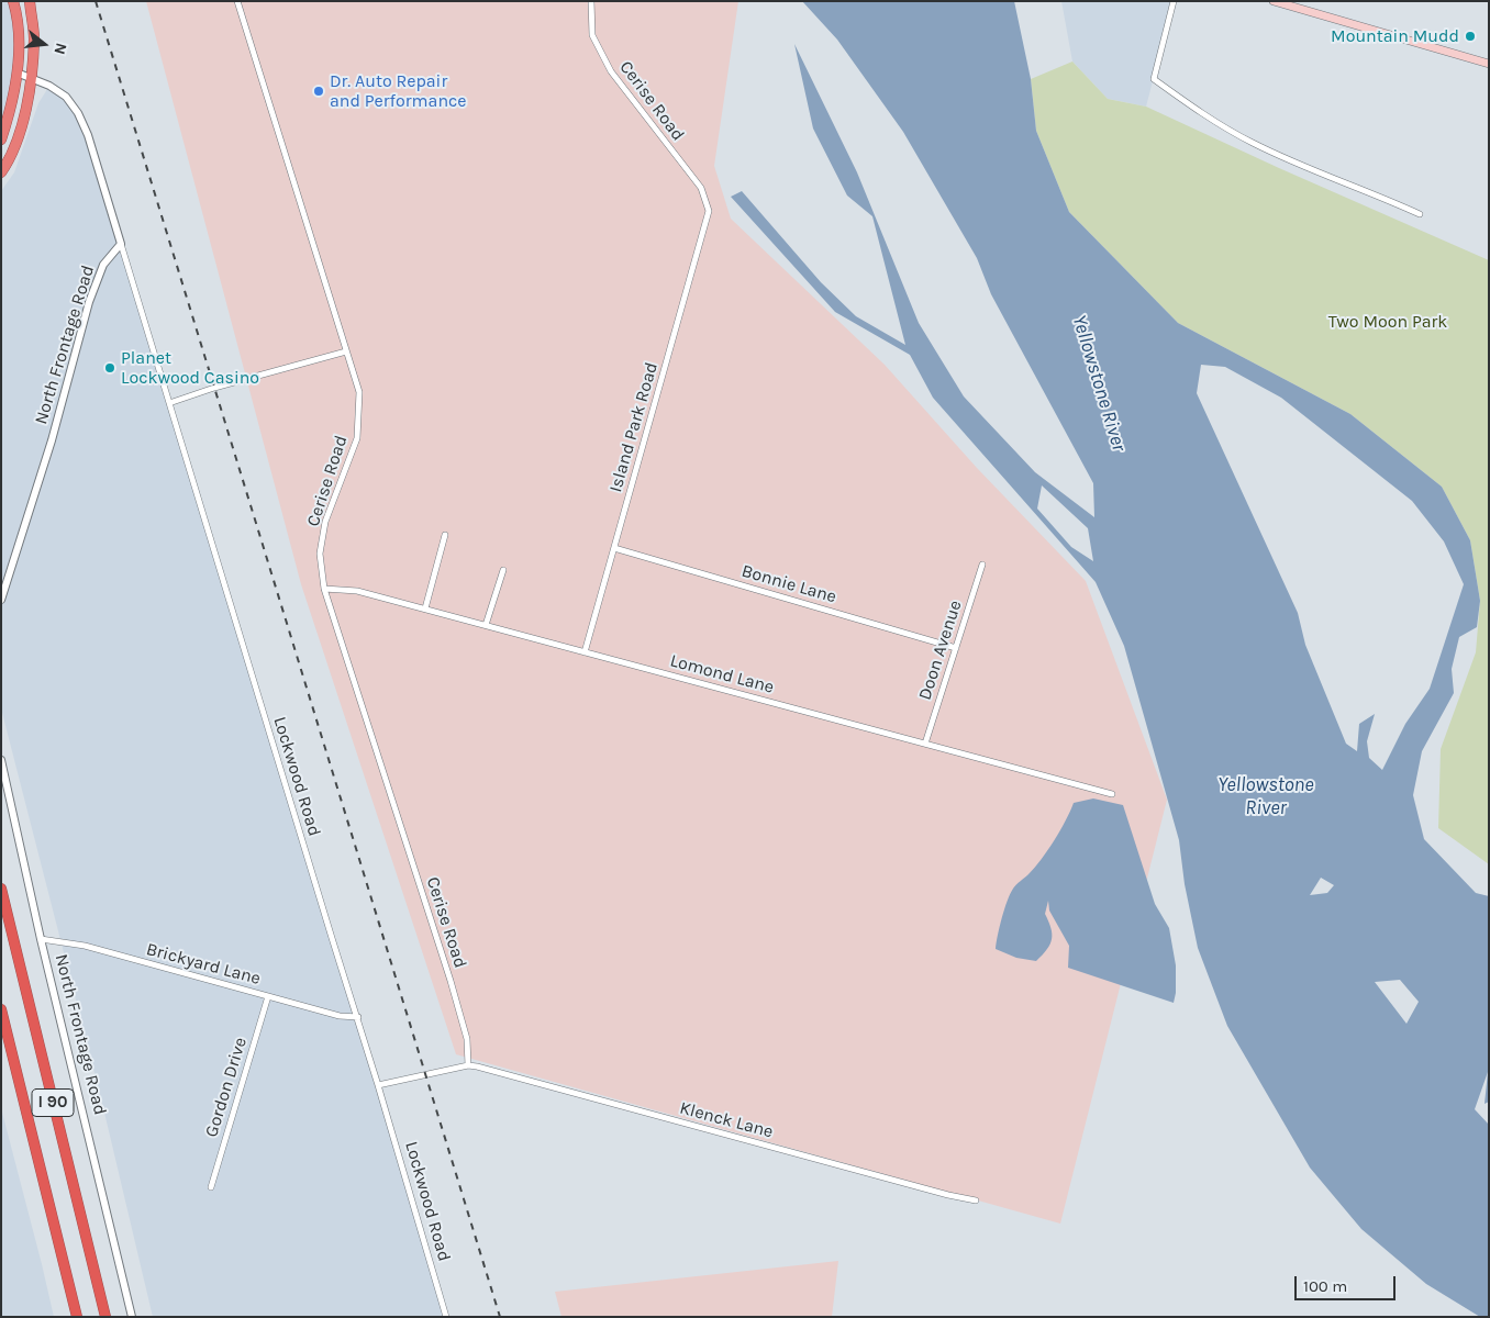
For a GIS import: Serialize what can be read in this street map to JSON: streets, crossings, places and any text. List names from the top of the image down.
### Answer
{
  "streets": {
    "highway": ["I 90"],
    "street": [
      "Cerise Road",
      "North Frontage Road",
      "Island Park Road",
      "Bonnie Lane",
      "Doon Avenue",
      "Lomond Lane",
      "Lockwood Road",
      "Brickyard Lane",
      "Gordon Drive",
      "Klenck Lane"
    ]
  },
  "crossings": [
    ["Cerise Road", "Island Park Road"],
    ["Cerise Road", "Lomond Lane"],
    ["Cerise Road", "Klenck Lane"],
    ["North Frontage Road", "Lockwood Road"],
    ["North Frontage Road", "Brickyard Lane"],
    ["Island Park Road", "Bonnie Lane"],
    ["Island Park Road", "Lomond Lane"],
    ["Bonnie Lane", "Doon Avenue"],
    ["Doon Avenue", "Lomond Lane"],
    ["Lockwood Road", "Brickyard Lane"],
    ["Brickyard Lane", "Gordon Drive"]
  ],
  "water": ["Yellowstone River"],
  "parks": ["Two Moon Park"],
  "places": ["Mountain Mudd", "Dr. Auto Repair and Performance", "Planet Lockwood Casino"],
  "scale_bar": "100 m",
  "north": "right"
}
